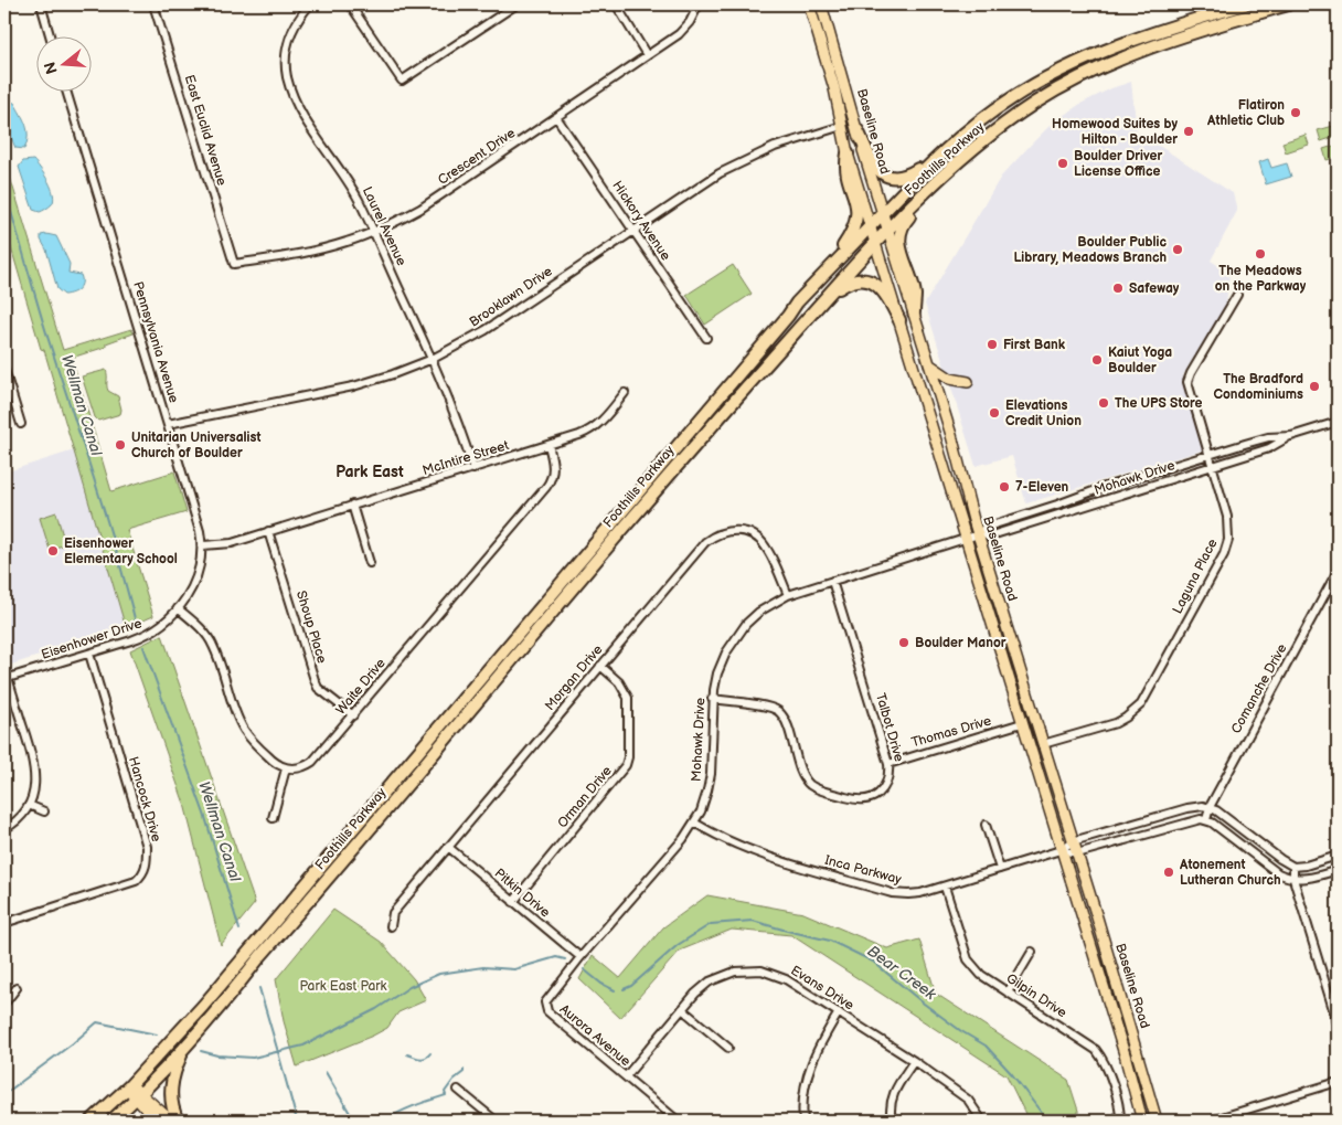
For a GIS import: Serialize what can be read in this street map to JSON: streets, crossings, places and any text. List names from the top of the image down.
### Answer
{
  "streets": {
    "highway": ["Foothills Parkway"],
    "main road": ["Baseline Road"],
    "street": [
      "East Euclid Avenue",
      "Crescent Drive",
      "Hickory Avenue",
      "Laurel Avenue",
      "Brooklawn Drive",
      "Pennsylvania Avenue",
      "McIntire Street",
      "Mohawk Drive",
      "Laguna Place",
      "Shoup Place",
      "Eisenhower Drive",
      "Morgan Drive",
      "Waite Drive",
      "Comanche Drive",
      "Talbot Drive",
      "Thomas Drive",
      "Orman Drive",
      "Hancock Drive",
      "Inca Parkway",
      "Pitkin Drive",
      "Evans Drive",
      "Gilpin Drive",
      "Aurora Avenue"
    ]
  },
  "crossings": [
    ["East Euclid Avenue", "Crescent Drive"],
    ["Baseline Road", "Foothills Parkway"],
    ["Baseline Road", "Brooklawn Drive"],
    ["Baseline Road", "Mohawk Drive"],
    ["Baseline Road", "Laguna Place"],
    ["Baseline Road", "Thomas Drive"],
    ["Baseline Road", "Inca Parkway"],
    ["Crescent Drive", "Hickory Avenue"],
    ["Crescent Drive", "Laurel Avenue"],
    ["Hickory Avenue", "Brooklawn Drive"],
    ["Laurel Avenue", "Brooklawn Drive"],
    ["Laurel Avenue", "McIntire Street"],
    ["Brooklawn Drive", "Pennsylvania Avenue"],
    ["Pennsylvania Avenue", "McIntire Street"],
    ["Pennsylvania Avenue", "Eisenhower Drive"],
    ["McIntire Street", "Shoup Place"],
    ["McIntire Street", "Waite Drive"],
    ["Mohawk Drive", "Laguna Place"],
    ["Mohawk Drive", "Morgan Drive"],
    ["Mohawk Drive", "Talbot Drive"],
    ["Mohawk Drive", "Inca Parkway"],
    ["Mohawk Drive", "Pitkin Drive"],
    ["Mohawk Drive", "Aurora Avenue"],
    ["Shoup Place", "Waite Drive"],
    ["Eisenhower Drive", "Hancock Drive"],
    ["Morgan Drive", "Orman Drive"],
    ["Morgan Drive", "Pitkin Drive"],
    ["Comanche Drive", "Inca Parkway"],
    ["Talbot Drive", "Thomas Drive"],
    ["Orman Drive", "Pitkin Drive"],
    ["Inca Parkway", "Gilpin Drive"],
    ["Pitkin Drive", "Aurora Avenue"],
    ["Evans Drive", "Aurora Avenue"]
  ],
  "districts": ["Park East"],
  "water": ["Wellman Canal", "Bear Creek"],
  "parks": ["Park East Park"],
  "places": [
    "Flatiron Athletic Club",
    "Homewood Suites by Hilton - Boulder",
    "Boulder Driver License Office",
    "Boulder Public Library, Meadows Branch",
    "The Meadows on the Parkway",
    "Safeway",
    "First Bank",
    "Kaiut Yoga Boulder",
    "The Bradford Condominiums",
    "The UPS Store",
    "Elevations Credit Union",
    "Unitarian Universalist Church of Boulder",
    "7-Eleven",
    "Eisenhower Elementary School",
    "Boulder Manor",
    "Atonement Lutheran Church"
  ],
  "north": "left"
}
